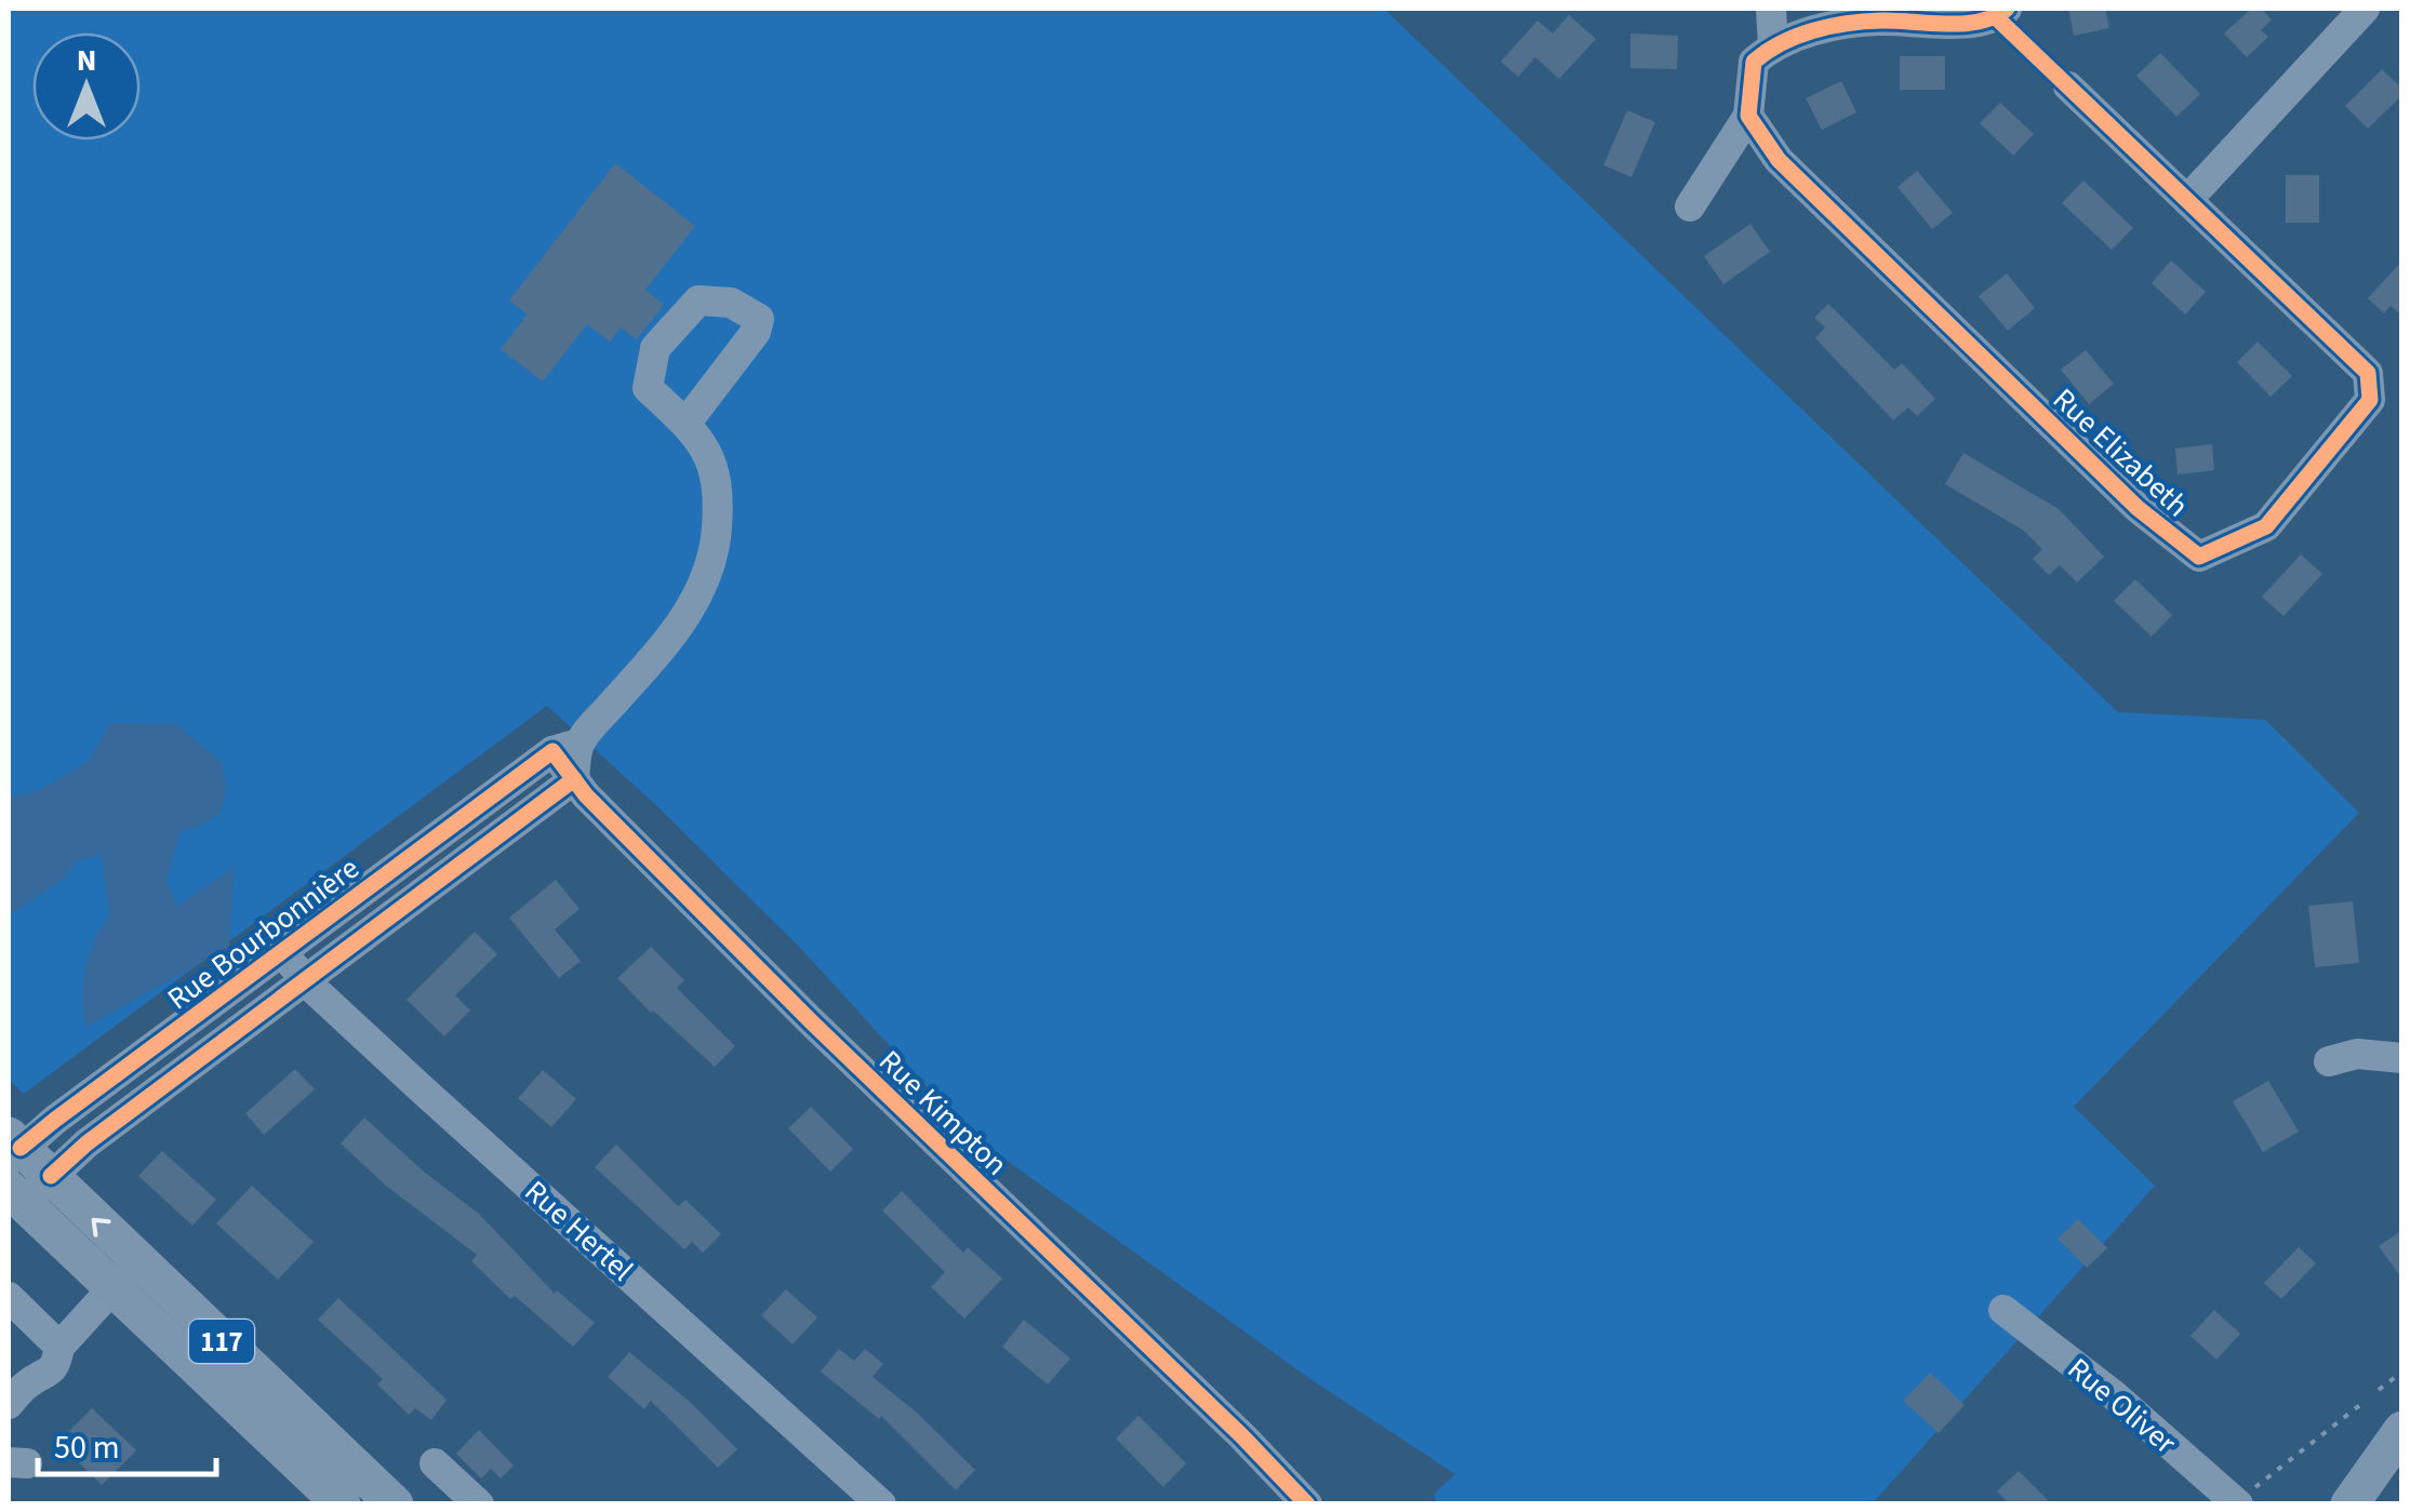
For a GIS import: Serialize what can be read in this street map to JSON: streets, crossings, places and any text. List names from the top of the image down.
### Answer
{
  "streets": {
    "main road": ["117"],
    "street": [
      "Rue Elizabeth",
      "Rue Bourbonnière",
      "Rue Kimpton",
      "Rue Hertel",
      "Rue Oliver"
    ]
  },
  "crossings": [
    ["Rue Bourbonnière", "Rue Kimpton"],
    ["Rue Bourbonnière", "Rue Hertel"],
    ["Rue Bourbonnière", "117"]
  ],
  "scale_bar": "50 m",
  "north": "top"
}
